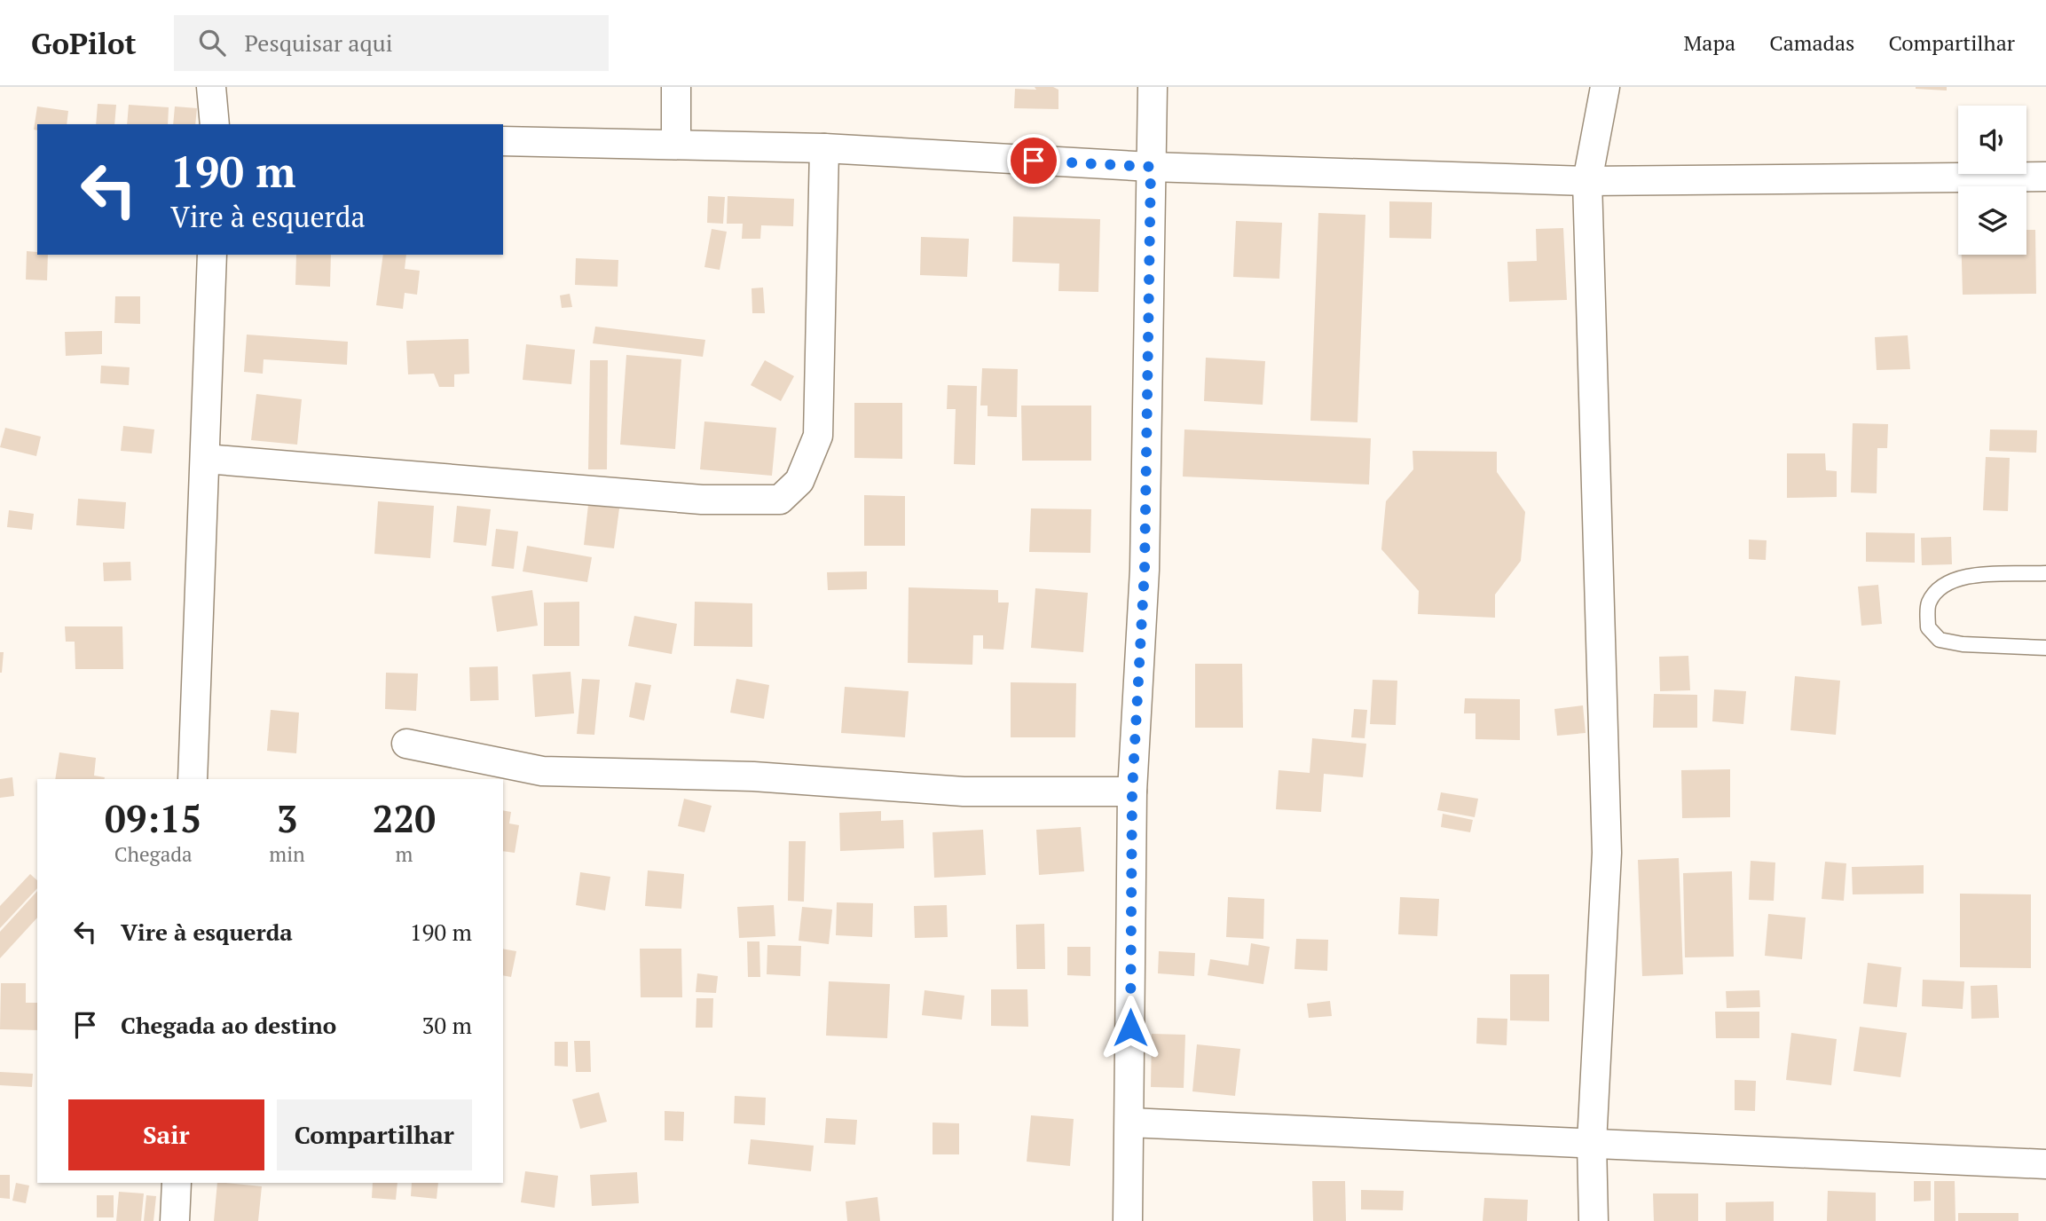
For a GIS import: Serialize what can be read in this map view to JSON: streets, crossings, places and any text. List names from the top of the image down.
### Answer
{
  "page": {
    "header": "GoPilot",
    "search": "Pesquisar aqui",
    "nav": ["Mapa", "Camadas", "Compartilhar"],
    "turn": ["190 m", "Vire à esquerda"],
    "eta": [
      "09:15",
      "Chegada",
      "3",
      "min",
      "220",
      "m"
    ],
    "list": [
      {
        "name": "Vire à esquerda",
        "value": "190 m"
      },
      {
        "name": "Chegada ao destino",
        "value": "30 m"
      }
    ],
    "buttons": ["Sair", "Compartilhar"]
  }
}
